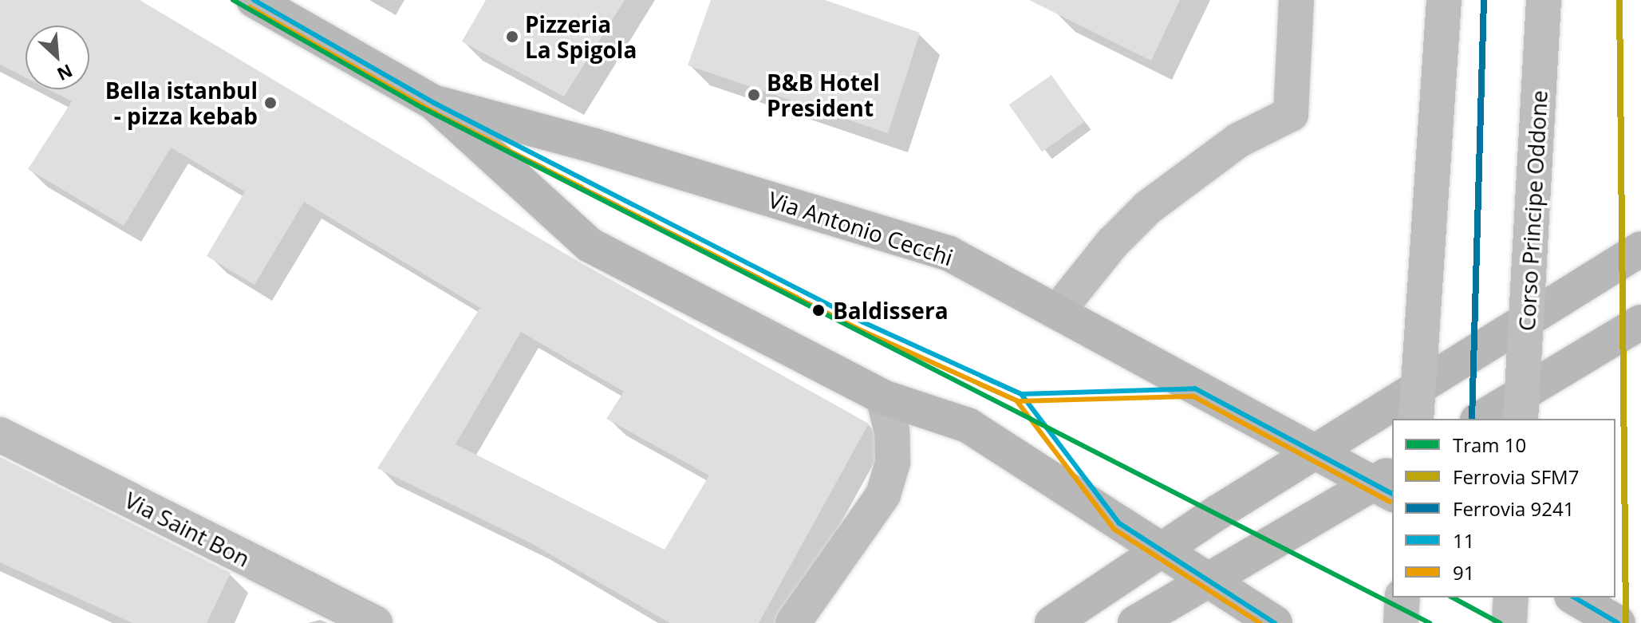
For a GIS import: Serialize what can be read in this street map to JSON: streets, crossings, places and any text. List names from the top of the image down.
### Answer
{
  "streets": {
    "street": ["Corso Principe Oddone", "Via Antonio Cecchi", "Via Saint Bon"]
  },
  "places": [
    "Pizzeria La Spigola",
    "B&B Hotel President",
    "Bella istanbul - pizza kebab",
    "Baldissera"
  ],
  "lines": [
    "tram line 10",
    "rail line SFM7",
    "rail line 9241",
    "transit line 11",
    "transit line 91"
  ],
  "legend": [
    "Tram 10",
    "Ferrovia SFM7",
    "Ferrovia 9241",
    "11",
    "91"
  ],
  "north": "bottom right"
}
